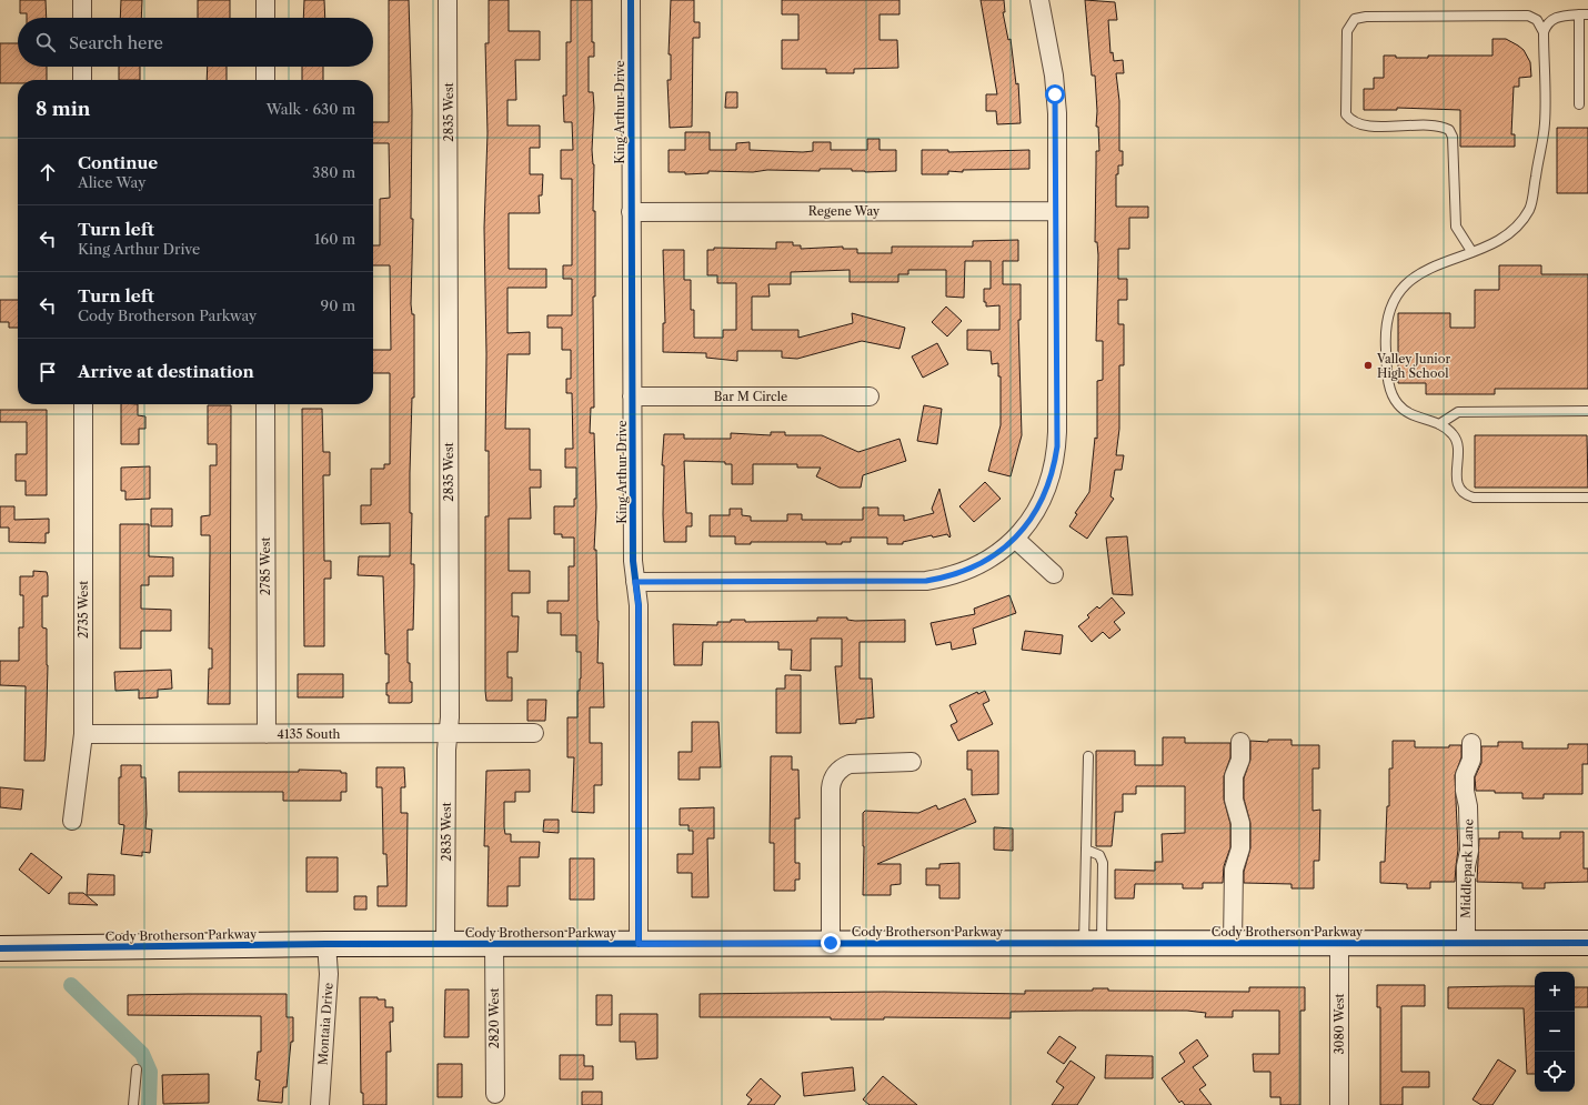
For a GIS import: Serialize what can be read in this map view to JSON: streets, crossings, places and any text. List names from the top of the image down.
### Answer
{
  "streets": {
    "main road": ["Cody Brotherson Parkway"],
    "street": [
      "2835 West",
      "King Arthur Drive",
      "Regene Way",
      "Bar M Circle",
      "2785 West",
      "2735 West",
      "4135 South",
      "Middlepark Lane",
      "2820 West",
      "Montaia Drive",
      "3080 West"
    ]
  },
  "crossings": [
    ["2835 West", "4135 South"],
    ["2835 West", "Cody Brotherson Parkway"],
    ["King Arthur Drive", "Regene Way"],
    ["King Arthur Drive", "Bar M Circle"],
    ["King Arthur Drive", "Cody Brotherson Parkway"],
    ["2785 West", "4135 South"],
    ["2735 West", "4135 South"],
    ["Middlepark Lane", "Cody Brotherson Parkway"],
    ["Cody Brotherson Parkway", "2820 West"],
    ["Cody Brotherson Parkway", "Montaia Drive"],
    ["Cody Brotherson Parkway", "3080 West"]
  ],
  "places": ["Valley Junior High School"],
  "page": {
    "search": "Search here",
    "heading": ["8 min", "Walk · 630 m"],
    "list": [
      ["Continue", "Alice Way", "380 m"],
      ["Turn left", "King Arthur Drive", "160 m"],
      ["Turn left", "Cody Brotherson Parkway", "90 m"],
      "Arrive at destination"
    ],
    "map_buttons": ["+", "−"]
  }
}
